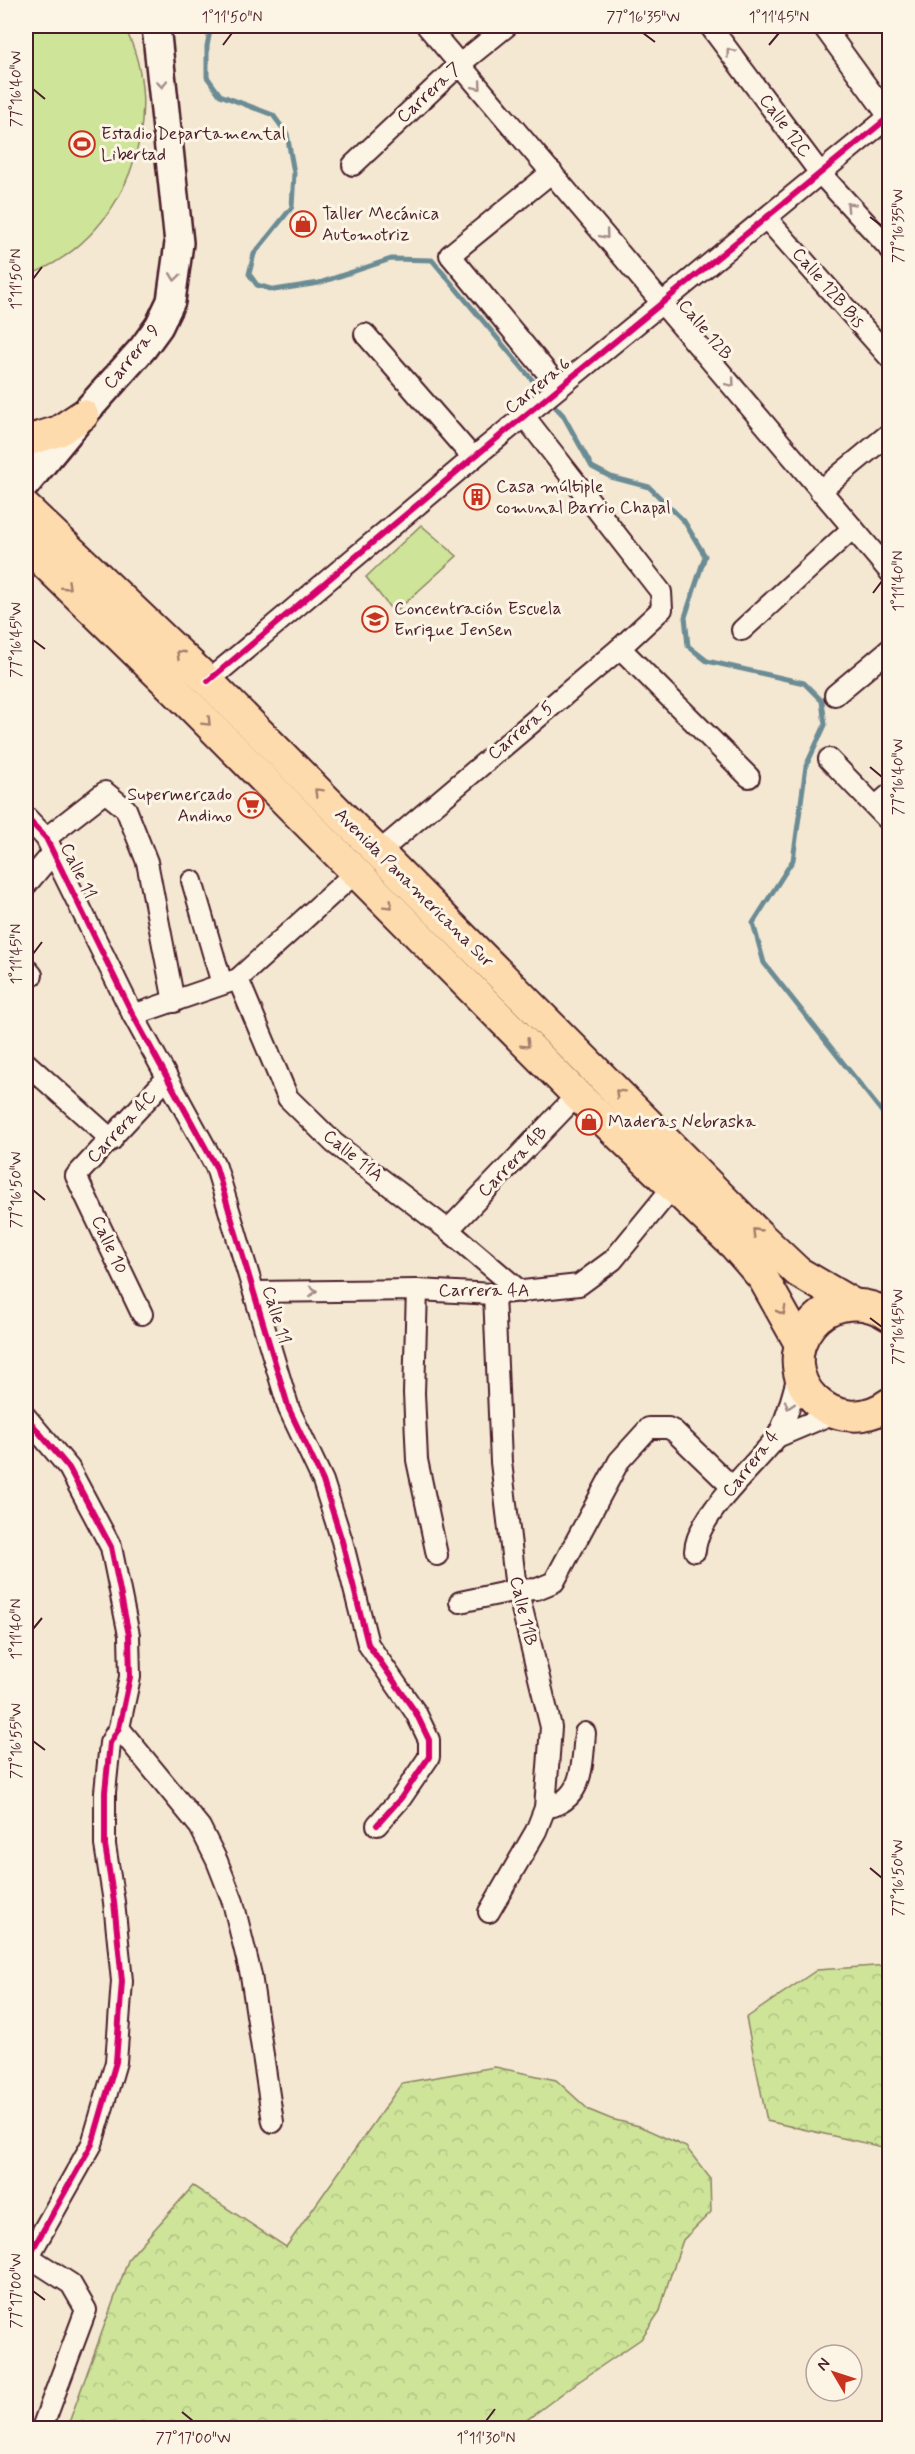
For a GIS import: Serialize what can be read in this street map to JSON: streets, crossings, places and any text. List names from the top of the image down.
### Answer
{
  "streets": {
    "main road": ["Carrera 9", "Avenida Panamericana Sur"],
    "street": [
      "Carrera 7",
      "Calle 12C",
      "Calle 12B Bis",
      "Calle 12B",
      "Carrera 6",
      "Carrera 5",
      "Calle 11",
      "Carrera 4C",
      "Calle 11A",
      "Carrera 4B",
      "Calle 10",
      "Carrera 4A",
      "Carrera 4",
      "Calle 11B"
    ]
  },
  "crossings": [
    ["Carrera 7", "Calle 12B"],
    ["Calle 12C", "Carrera 6"],
    ["Calle 12B Bis", "Carrera 6"],
    ["Calle 12B", "Carrera 6"],
    ["Carrera 6", "Carrera 5"],
    ["Carrera 6", "Avenida Panamericana Sur"],
    ["Carrera 5", "Avenida Panamericana Sur"],
    ["Calle 11", "Carrera 4C"],
    ["Calle 11", "Carrera 4A"],
    ["Avenida Panamericana Sur", "Carrera 4B"],
    ["Avenida Panamericana Sur", "Carrera 4A"],
    ["Avenida Panamericana Sur", "Carrera 4"],
    ["Carrera 4C", "Calle 10"],
    ["Calle 11A", "Carrera 4B"],
    ["Calle 11A", "Carrera 4A"],
    ["Carrera 4A", "Calle 11B"]
  ],
  "one_way": [
    "Calle 12B",
    "Carrera 9",
    "Carrera 4A",
    "Carrera 4"
  ],
  "places": {
    "sports": ["Estadio Departamental Libertad"],
    "shop": ["Taller Mecánica Automotriz", "Maderas Nebraska"],
    "building": ["Casa múltiple comunal Barrio Chapal"],
    "school or university": ["Concentración Escuela Enrique Jensen"],
    "supermarket": ["Supermercado Andino"]
  },
  "north": "top left",
  "coordinates": [
    "1°11'50\"N",
    "77°16'35\"W",
    "1°11'45\"N",
    "77°16'40\"W",
    "1°11'40\"N",
    "77°16'45\"W",
    "77°16'50\"W",
    "77°16'55\"W",
    "77°17'00\"W",
    "1°11'30\"N"
  ]
}
